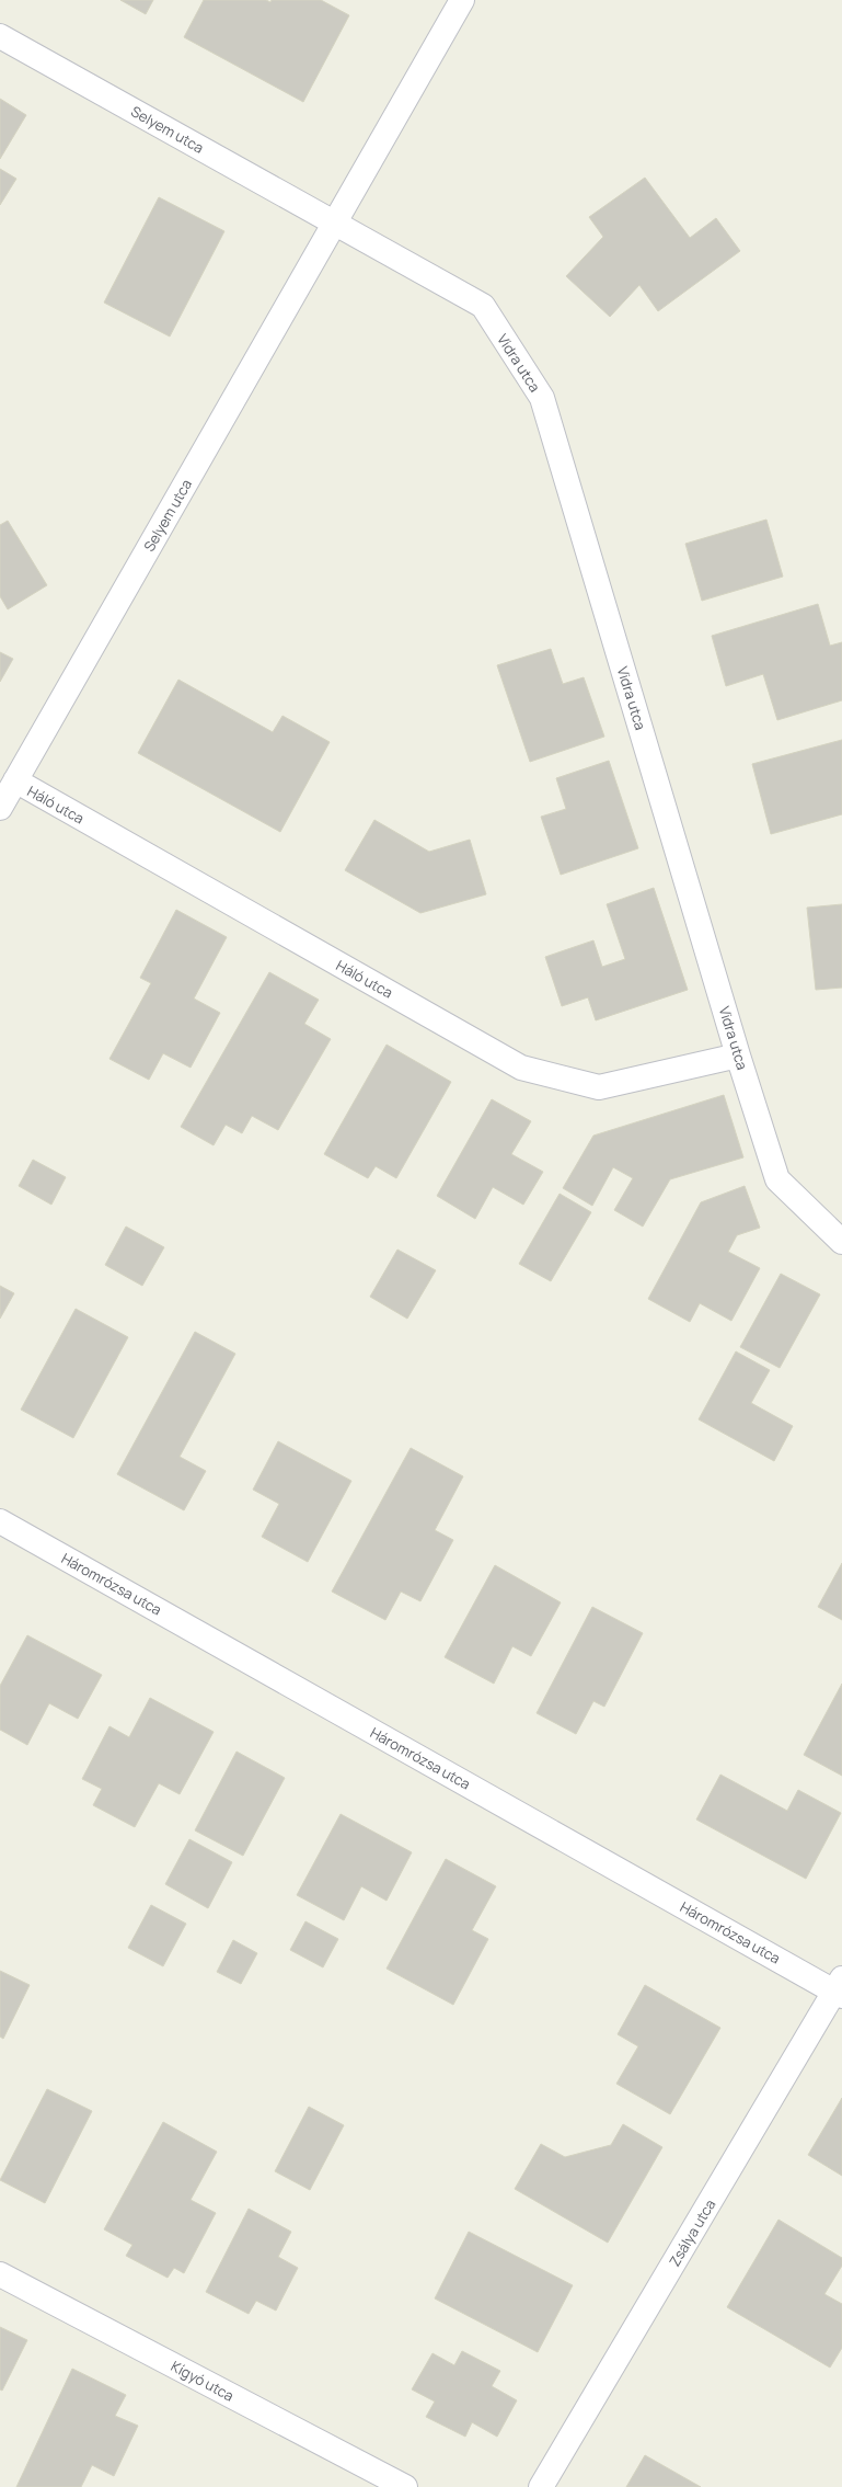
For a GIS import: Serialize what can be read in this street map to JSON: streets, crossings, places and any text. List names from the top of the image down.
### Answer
{
  "streets": {
    "street": [
      "Selyem utca",
      "Vidra utca",
      "Háló utca",
      "Háromrózsa utca",
      "Zsálya utca",
      "Kígyó utca"
    ]
  },
  "crossings": [
    ["Selyem utca", "Vidra utca"],
    ["Selyem utca", "Háló utca"],
    ["Vidra utca", "Háló utca"],
    ["Háromrózsa utca", "Zsálya utca"]
  ]
}
